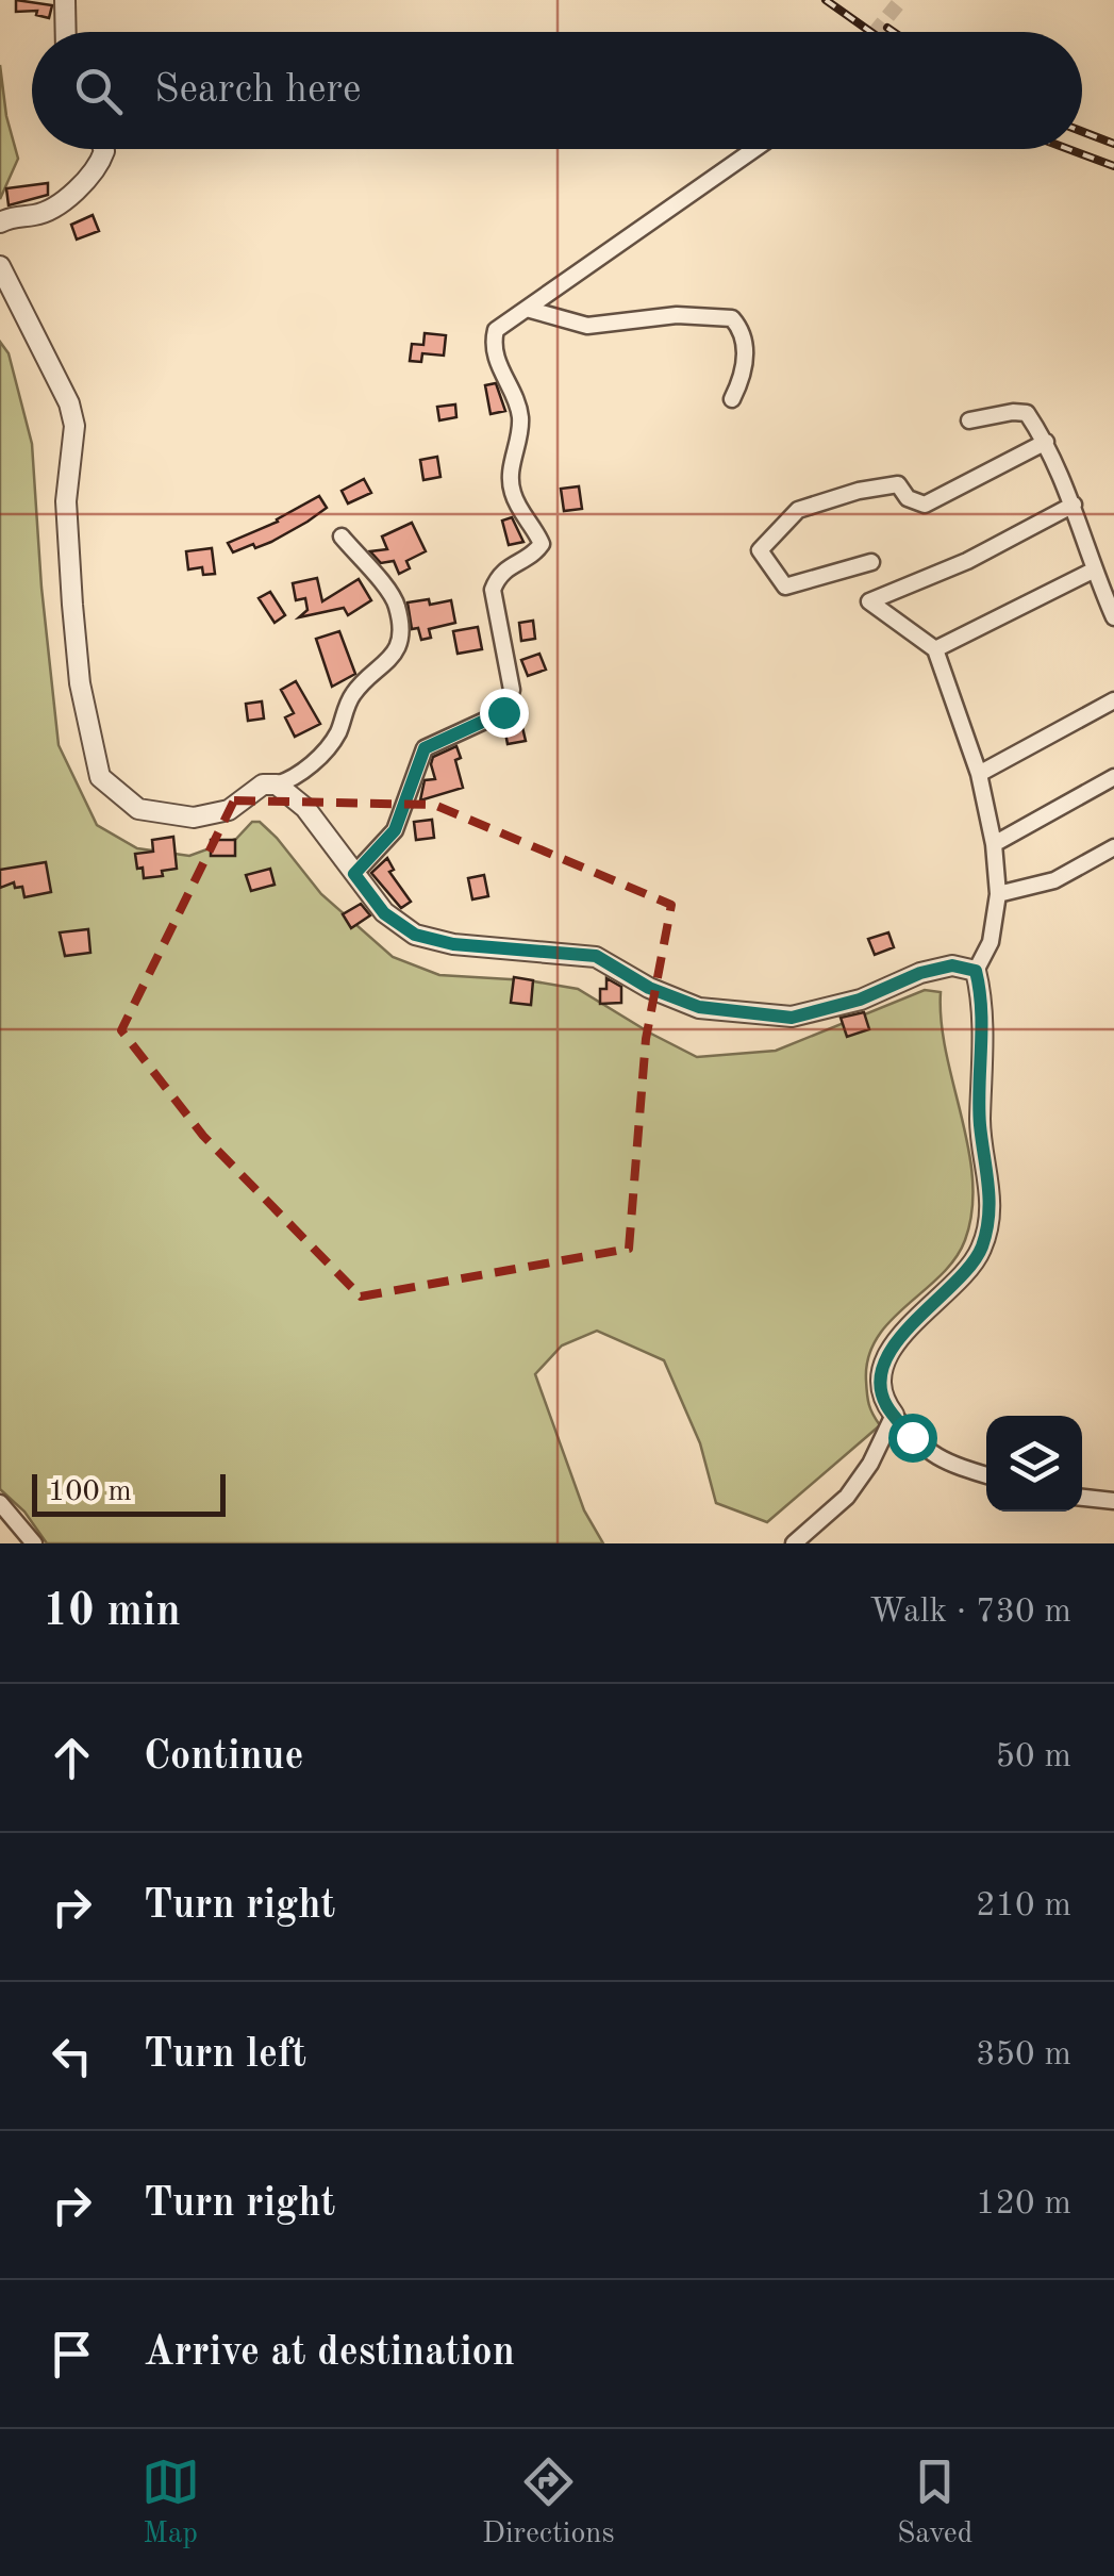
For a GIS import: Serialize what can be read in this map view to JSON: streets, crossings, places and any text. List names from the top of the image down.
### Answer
{
  "scale_bar": "100 m",
  "page": {
    "search": "Search here",
    "scale": "100 m",
    "heading": ["10 min", "Walk · 730 m"],
    "list": [
      ["Continue", "50 m"],
      ["Turn right", "210 m"],
      ["Turn left", "350 m"],
      ["Turn right", "120 m"],
      "Arrive at destination"
    ],
    "nav": ["Map", "Directions", "Saved"]
  }
}
